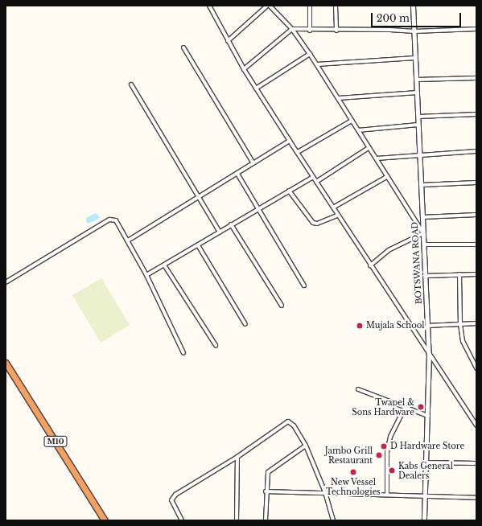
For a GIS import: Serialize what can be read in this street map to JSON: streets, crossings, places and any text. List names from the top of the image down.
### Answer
{
  "streets": {
    "highway": ["M10"],
    "street": ["BOTSWANA ROAD"]
  },
  "places": [
    "Mujala School",
    "Twapel & Sons Hardware",
    "D Hardware Store",
    "Jambo Grill Restaurant",
    "Kabs General Dealers",
    "New Vessel Technologies"
  ],
  "scale_bar": "200 m"
}
